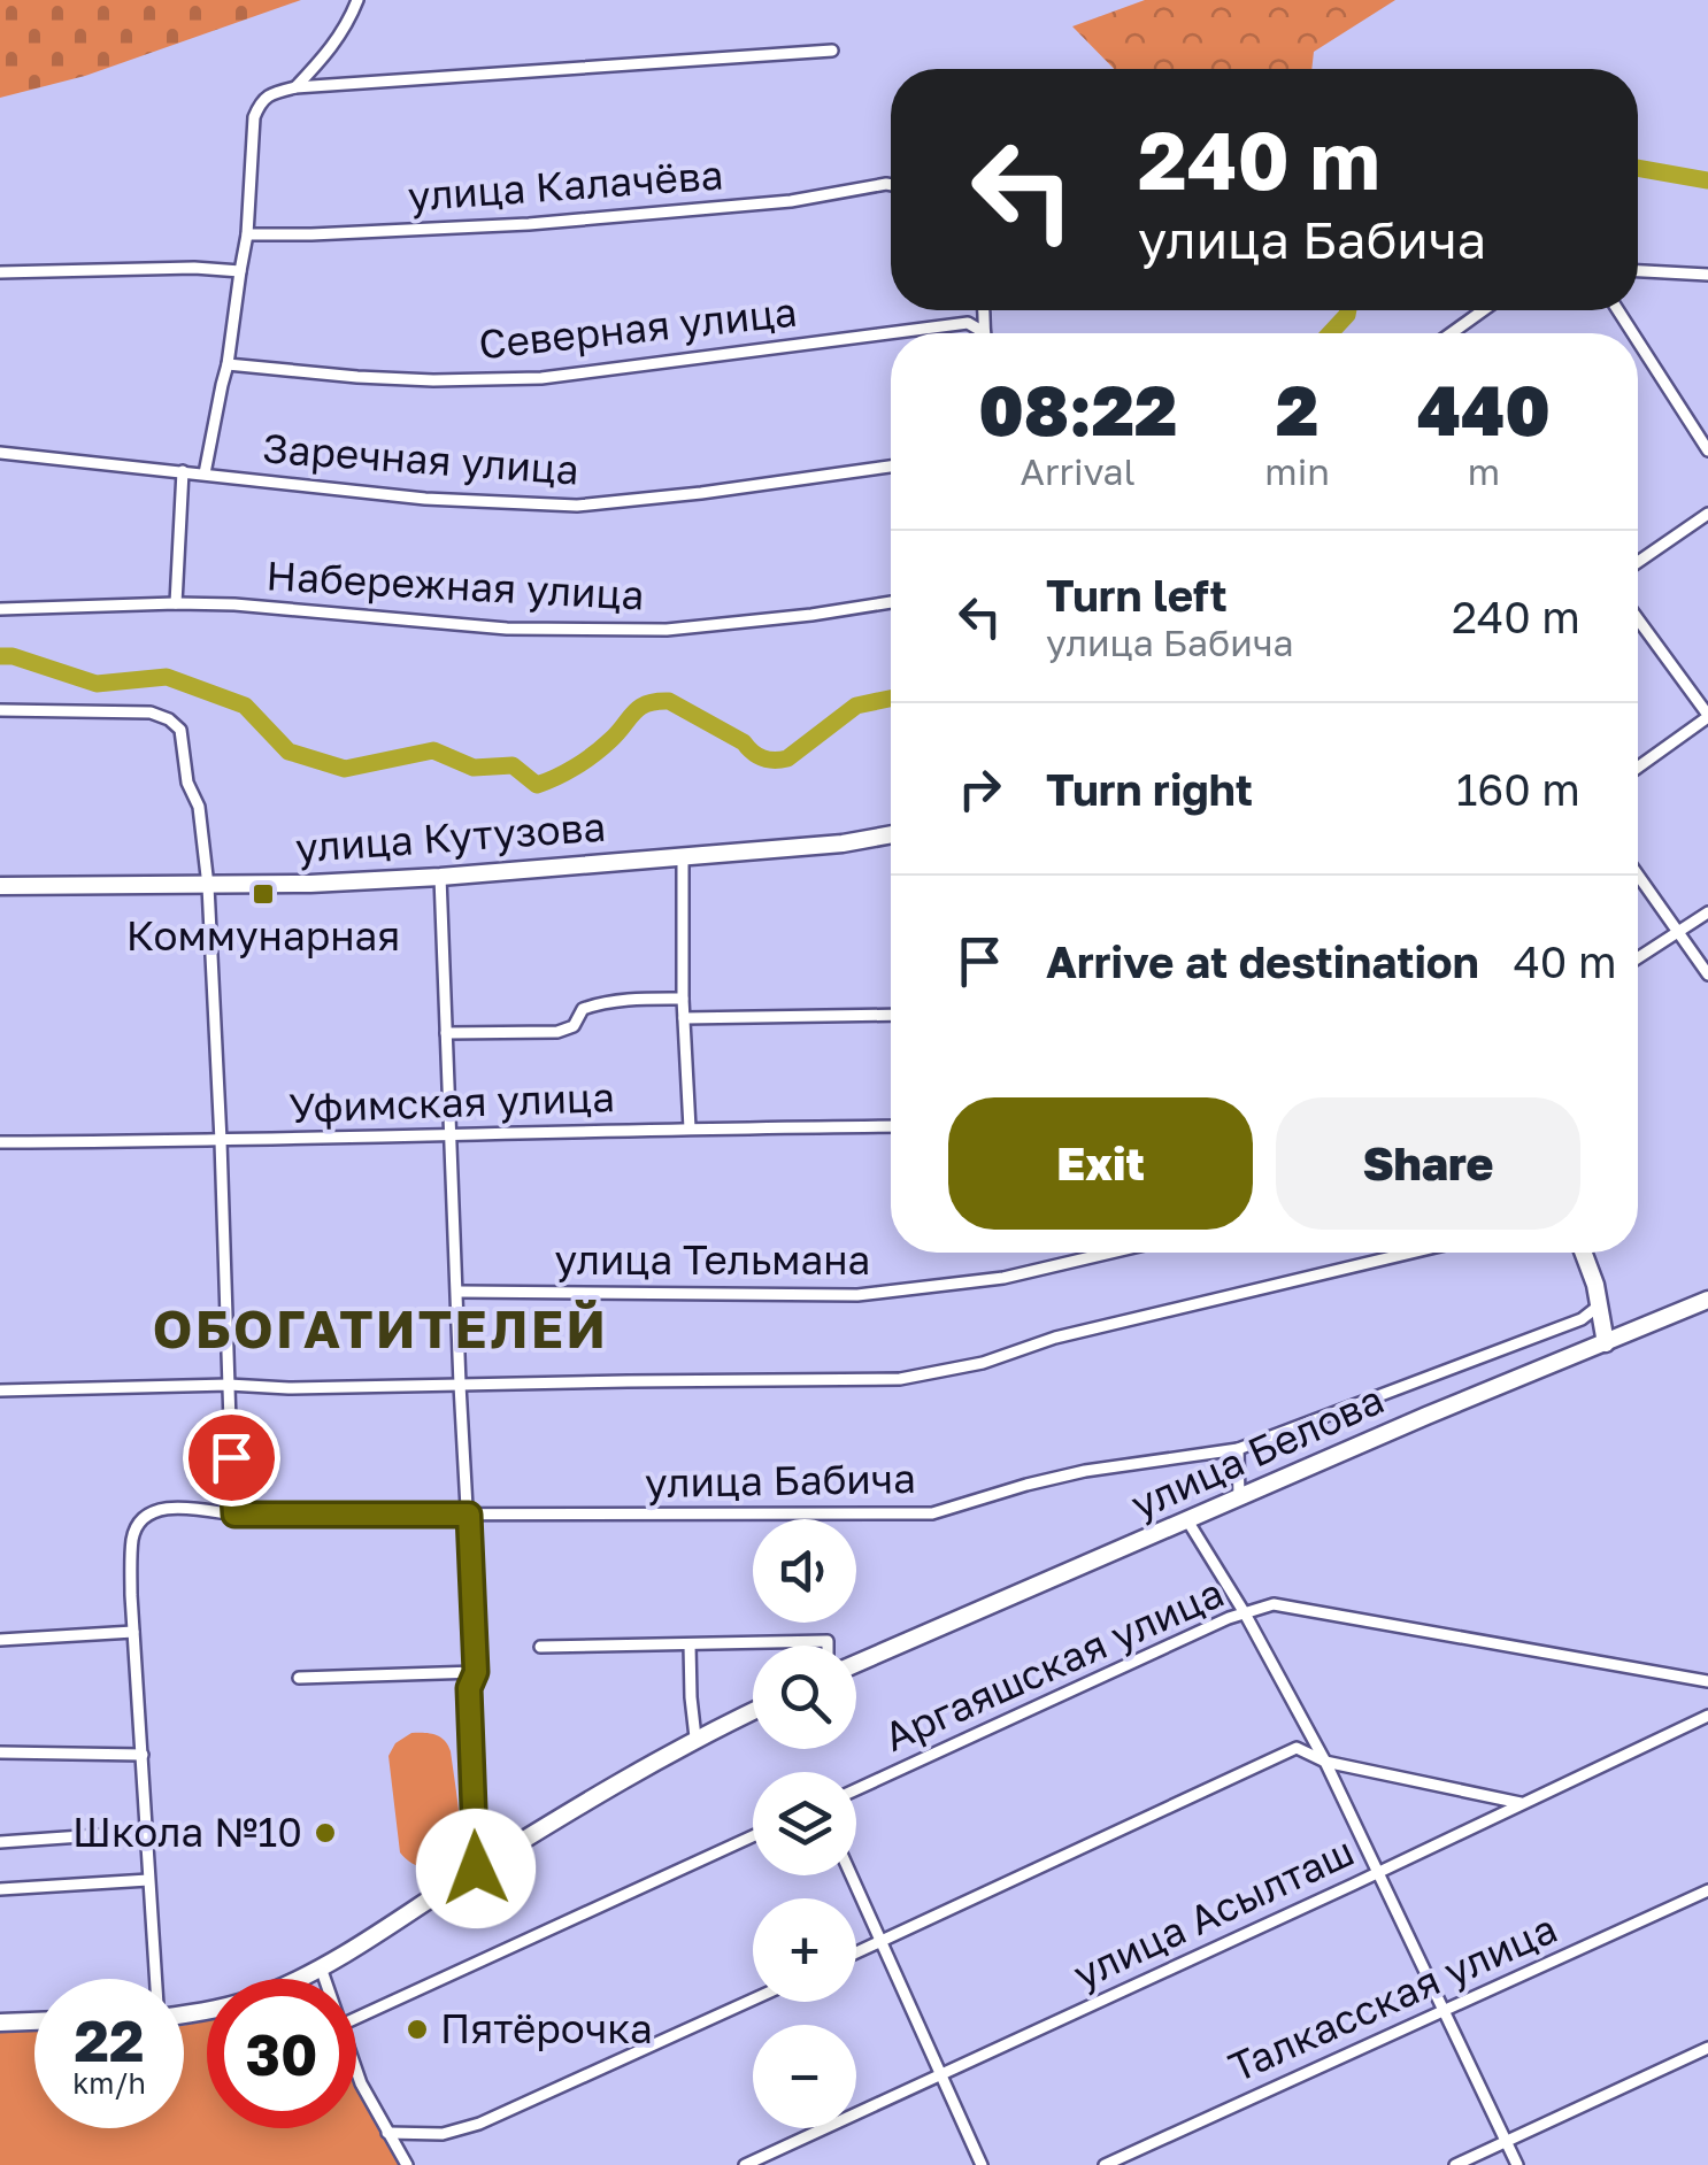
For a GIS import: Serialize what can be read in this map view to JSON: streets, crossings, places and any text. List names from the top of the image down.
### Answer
{
  "streets": {
    "main road": ["улица Кутузова", "улица Белова"],
    "street": [
      "улица Калачёва",
      "Северная улица",
      "Заречная улица",
      "Набережная улица",
      "Уфимская улица",
      "улица Тельмана",
      "улица Бабича",
      "Аргаяшская улица",
      "улица Асылташ",
      "Талкасская улица"
    ]
  },
  "districts": ["ОБОГАТИТЕЛЕЙ"],
  "places": {
    "transit": ["Коммунарная"],
    "other": ["Школа №10", "Пятёрочка"]
  },
  "page": {
    "turn": ["240 m", "улица Бабича"],
    "eta": [
      "08:22",
      "Arrival",
      "2",
      "min",
      "440",
      "m"
    ],
    "list": [
      {
        "name": "Turn left",
        "note": "улица Бабича",
        "value": "240 m"
      },
      {
        "name": "Turn right",
        "value": "160 m"
      },
      {
        "name": "Arrive at destination",
        "value": "40 m"
      }
    ],
    "buttons": ["Exit", "Share"],
    "map_buttons": ["+", "−"],
    "speed": "22 km/h",
    "limit": "30"
  }
}
